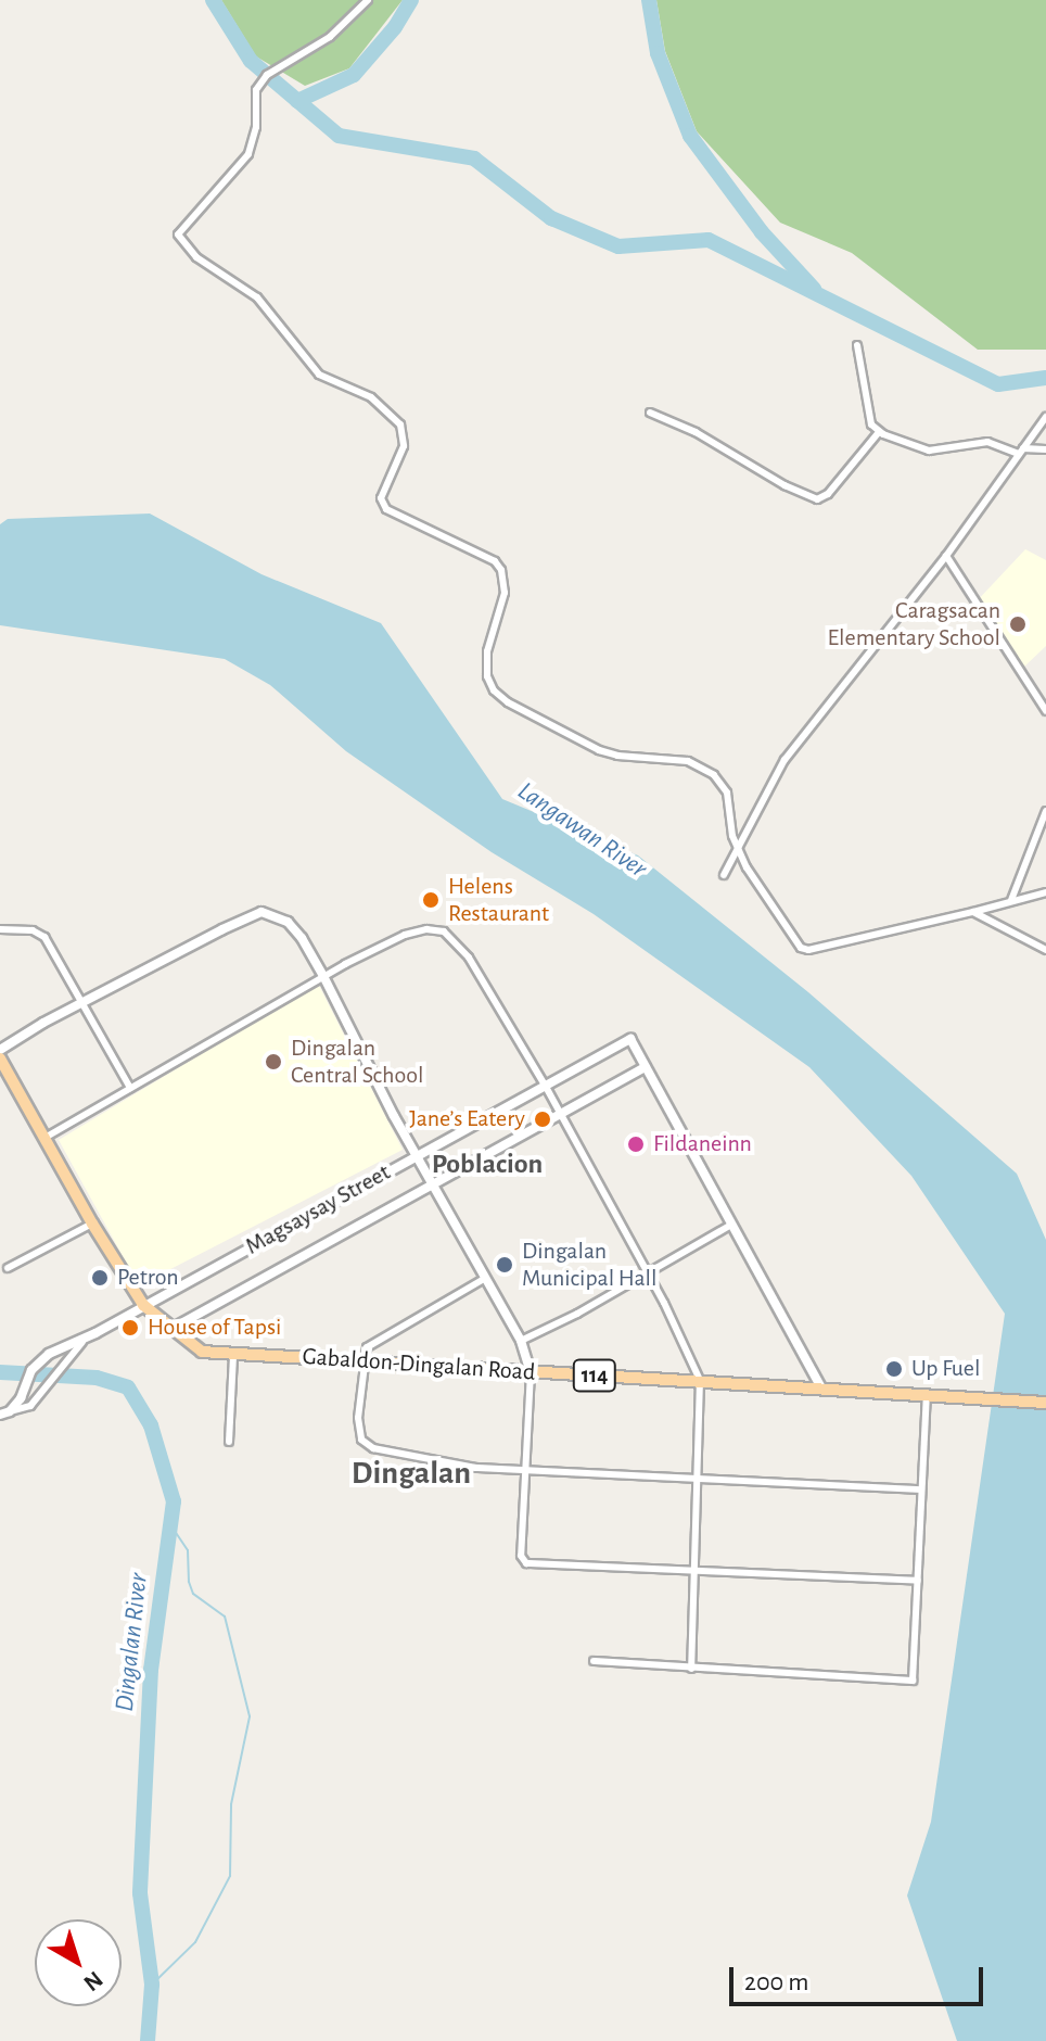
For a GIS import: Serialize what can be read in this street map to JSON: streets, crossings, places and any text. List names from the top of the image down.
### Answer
{
  "streets": {
    "main road": ["Gabaldon-Dingalan Road", "114"],
    "street": ["Magsaysay Street"]
  },
  "crossings": [
    ["Magsaysay Street", "Gabaldon-Dingalan Road"]
  ],
  "districts": ["Poblacion", "Dingalan"],
  "water": ["Langawan River", "Dingalan River"],
  "places": [
    "Caragsacan Elementary School",
    "Helens Restaurant",
    "Dingalan Central School",
    "Jane’s Eatery",
    "Fildaneinn",
    "Dingalan Municipal Hall",
    "Petron",
    "House of Tapsi",
    "Up Fuel"
  ],
  "scale_bar": "200 m",
  "north": "bottom right"
}
